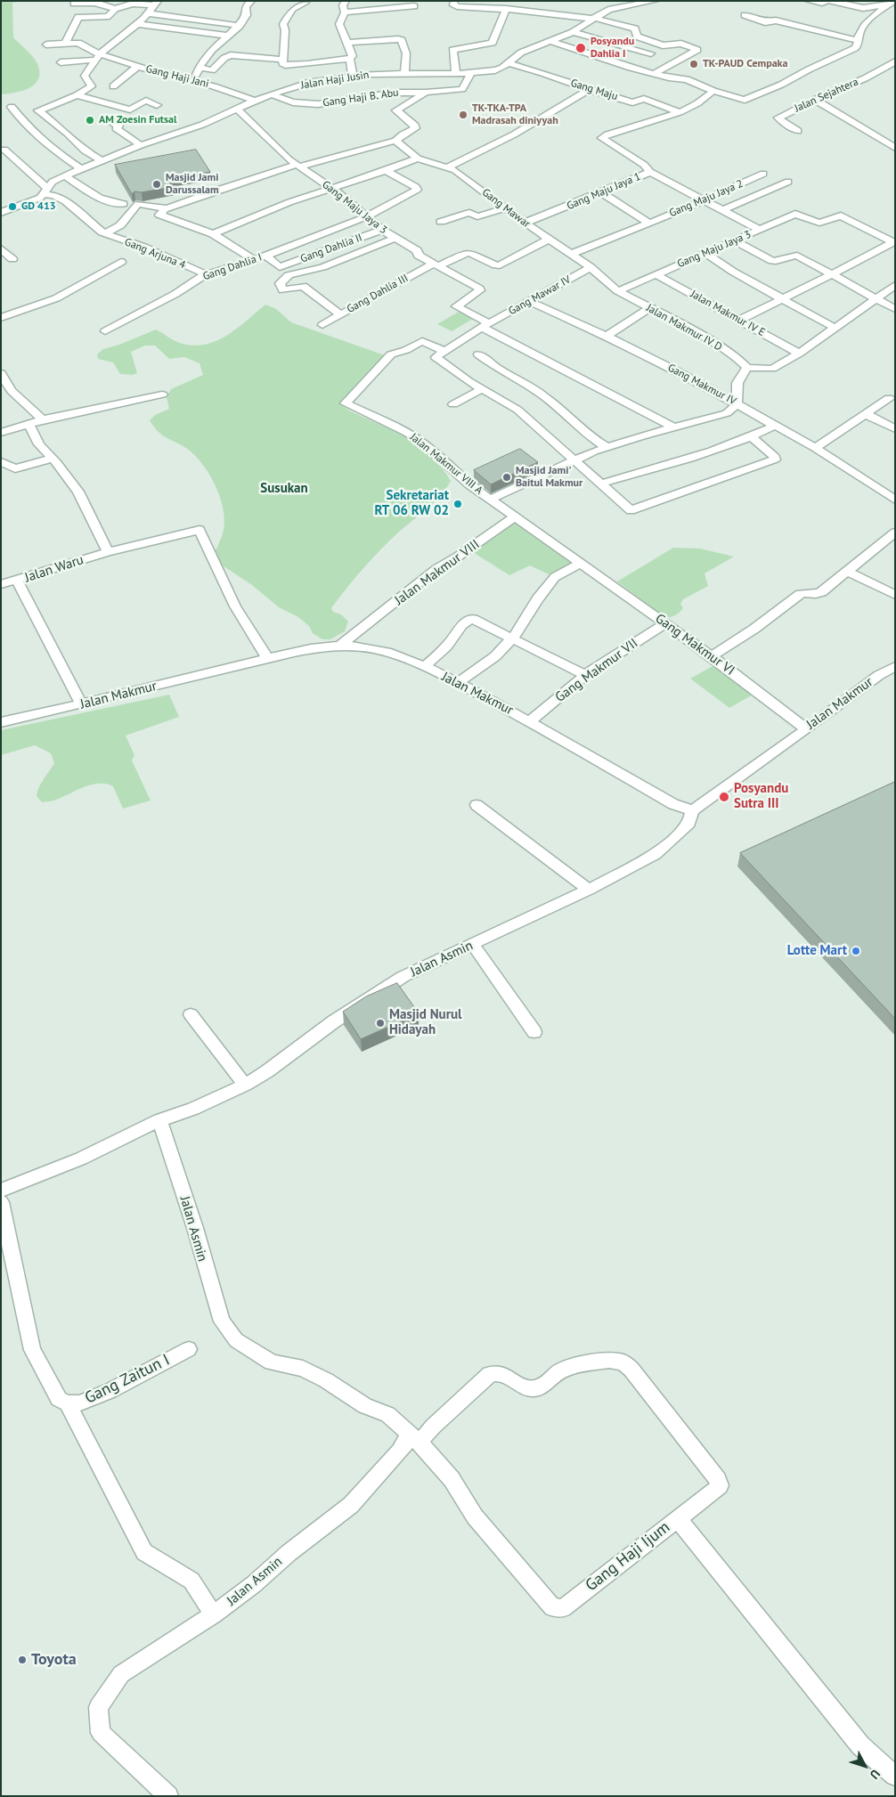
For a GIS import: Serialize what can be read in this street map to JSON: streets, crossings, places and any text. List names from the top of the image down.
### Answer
{
  "streets": {
    "street": [
      "Gang Haji Jani",
      "Jalan Haji Jusin",
      "Gang Maju",
      "Jalan Sejahtera",
      "Gang Haji B. Abu",
      "Gang Maju Jaya 1",
      "Gang Maju Jaya 2",
      "Gang Maju Jaya 3",
      "Gang Mawar",
      "Gang Dahlia II",
      "Gang Arjuna 4",
      "Gang Dahlia I",
      "Gang Dahlia III",
      "Gang Mawar IV",
      "Jalan Makmur IV E",
      "Jalan Makmur IV D",
      "Gang Makmur IV",
      "Jalan Makmur VIII A",
      "Jalan Waru",
      "Jalan Makmur VIII",
      "Gang Makmur VI",
      "Gang Makmur VII",
      "Jalan Makmur",
      "Jalan Asmin",
      "Gang Zaitun I",
      "Gang Haji Ijum"
    ]
  },
  "crossings": [
    ["Gang Haji Jani", "Jalan Haji Jusin"],
    ["Jalan Haji Jusin", "Gang Maju"],
    ["Jalan Haji Jusin", "Gang Haji B. Abu"],
    ["Jalan Haji Jusin", "Gang Maju Jaya 3"],
    ["Jalan Haji Jusin", "Gang Arjuna 4"],
    ["Gang Maju", "Gang Maju Jaya 1"],
    ["Gang Maju Jaya 1", "Gang Mawar"],
    ["Gang Maju Jaya 2", "Gang Mawar"],
    ["Gang Maju Jaya 3", "Gang Dahlia II"],
    ["Gang Maju Jaya 3", "Gang Dahlia I"],
    ["Gang Maju Jaya 3", "Gang Dahlia III"],
    ["Gang Maju Jaya 3", "Gang Mawar IV"],
    ["Gang Maju Jaya 3", "Jalan Makmur IV E"],
    ["Gang Maju Jaya 3", "Jalan Makmur IV D"],
    ["Gang Mawar", "Gang Dahlia III"],
    ["Gang Mawar", "Gang Mawar IV"],
    ["Gang Dahlia II", "Gang Dahlia I"],
    ["Gang Arjuna 4", "Gang Dahlia I"],
    ["Gang Mawar IV", "Gang Makmur IV"],
    ["Gang Mawar IV", "Jalan Makmur VIII A"],
    ["Jalan Makmur VIII A", "Jalan Makmur VIII"],
    ["Jalan Makmur VIII A", "Gang Makmur VI"],
    ["Jalan Waru", "Jalan Makmur"],
    ["Jalan Makmur VIII", "Jalan Makmur"],
    ["Gang Makmur VI", "Gang Makmur VII"],
    ["Gang Makmur VI", "Jalan Makmur"],
    ["Gang Makmur VII", "Jalan Makmur"],
    ["Jalan Makmur", "Jalan Asmin"],
    ["Jalan Asmin", "Gang Haji Ijum"]
  ],
  "districts": ["Susukan"],
  "places": [
    "Posyandu Dahlia I",
    "TK-PAUD Cempaka",
    "TK-TKA-TPA Madrasah diniyyah",
    "AM Zoesin Futsal",
    "Masjid Jami Darussalam",
    "GD 413",
    "Masjid Jami' Baitul Makmur",
    "Sekretariat RT 06 RW 02",
    "Posyandu Sutra III",
    "Lotte Mart",
    "Masjid Nurul Hidayah",
    "Toyota"
  ],
  "north": "bottom right"
}
